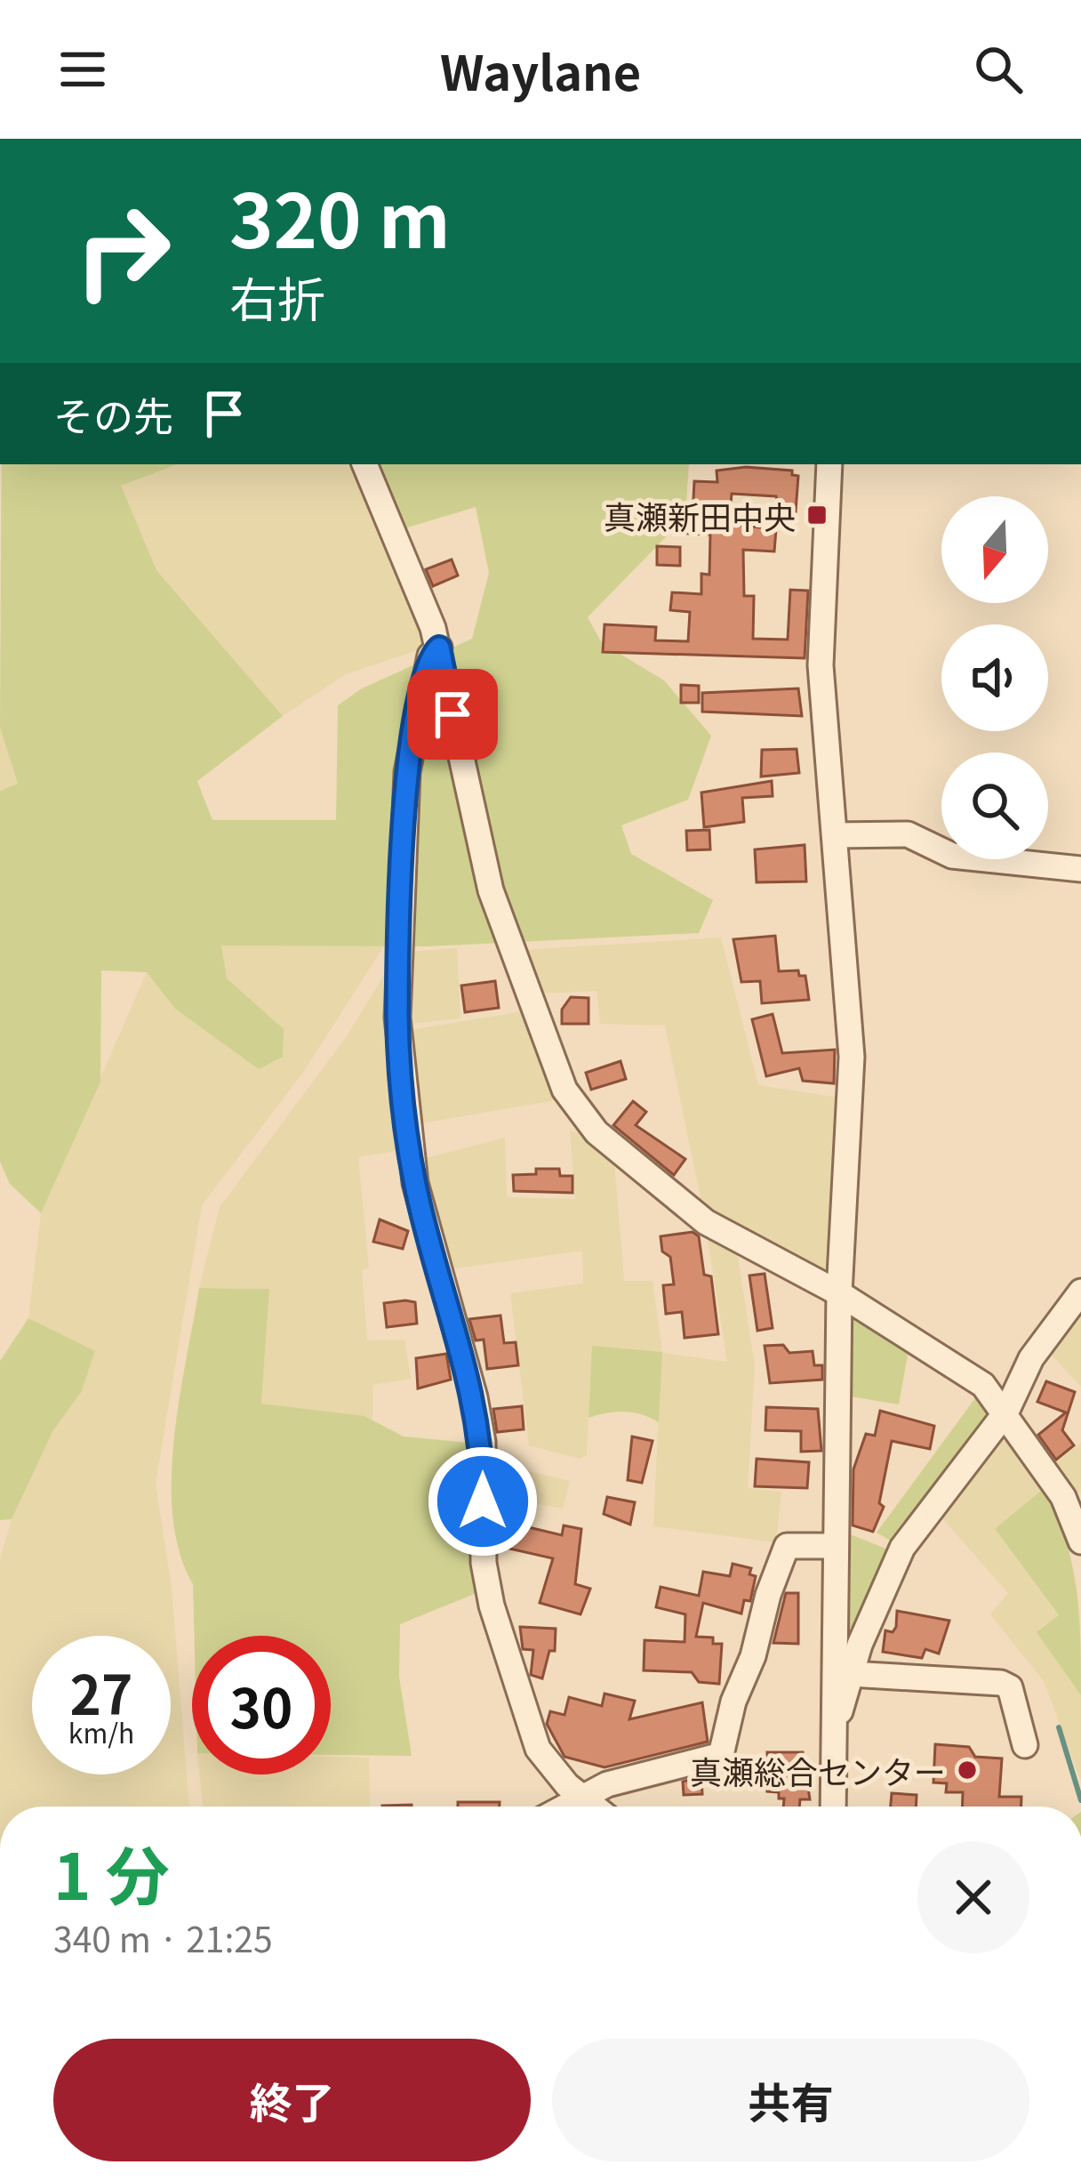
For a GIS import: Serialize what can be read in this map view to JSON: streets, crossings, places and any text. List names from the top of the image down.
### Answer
{
  "places": {
    "transit": ["真瀬新田中央"],
    "other": ["真瀬総合センター"]
  },
  "north": "bottom",
  "page": {
    "header": "Waylane",
    "turn": ["320 m", "右折"],
    "then": "その先",
    "speed": "27 km/h",
    "limit": "30",
    "heading": ["1 分", "340 m · 21:25"],
    "buttons": ["終了", "共有"]
  }
}
